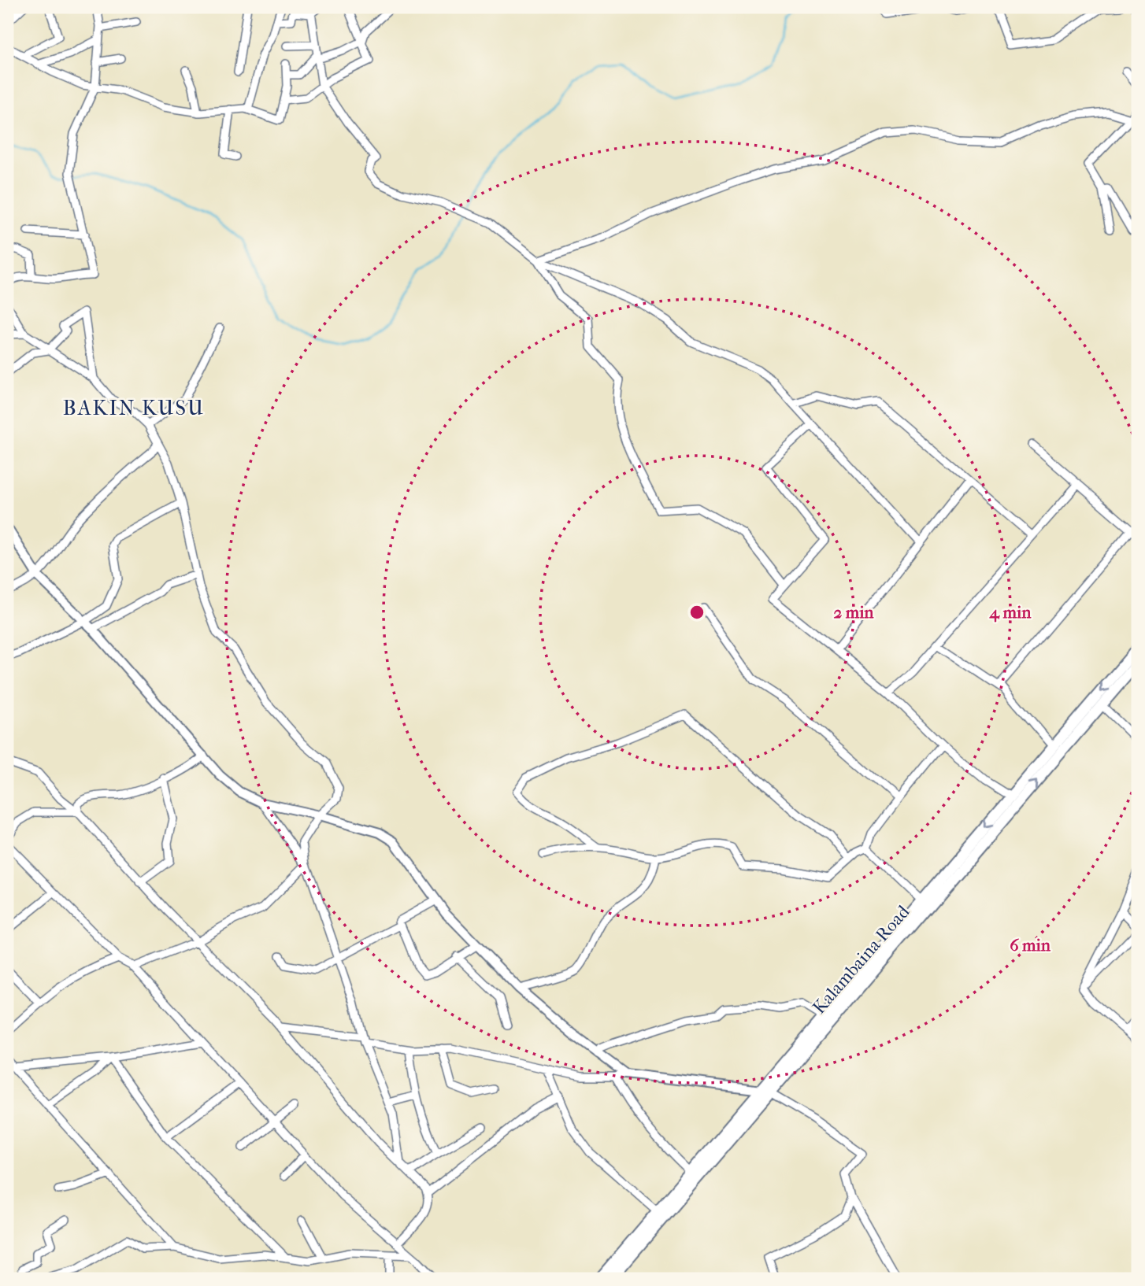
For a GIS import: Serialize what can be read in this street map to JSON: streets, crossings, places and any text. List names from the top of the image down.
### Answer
{
  "streets": {
    "main road": ["Kalambaina Road"]
  },
  "districts": ["BAKIN KUSU"],
  "rings": ["2 min", "4 min", "6 min"]
}
